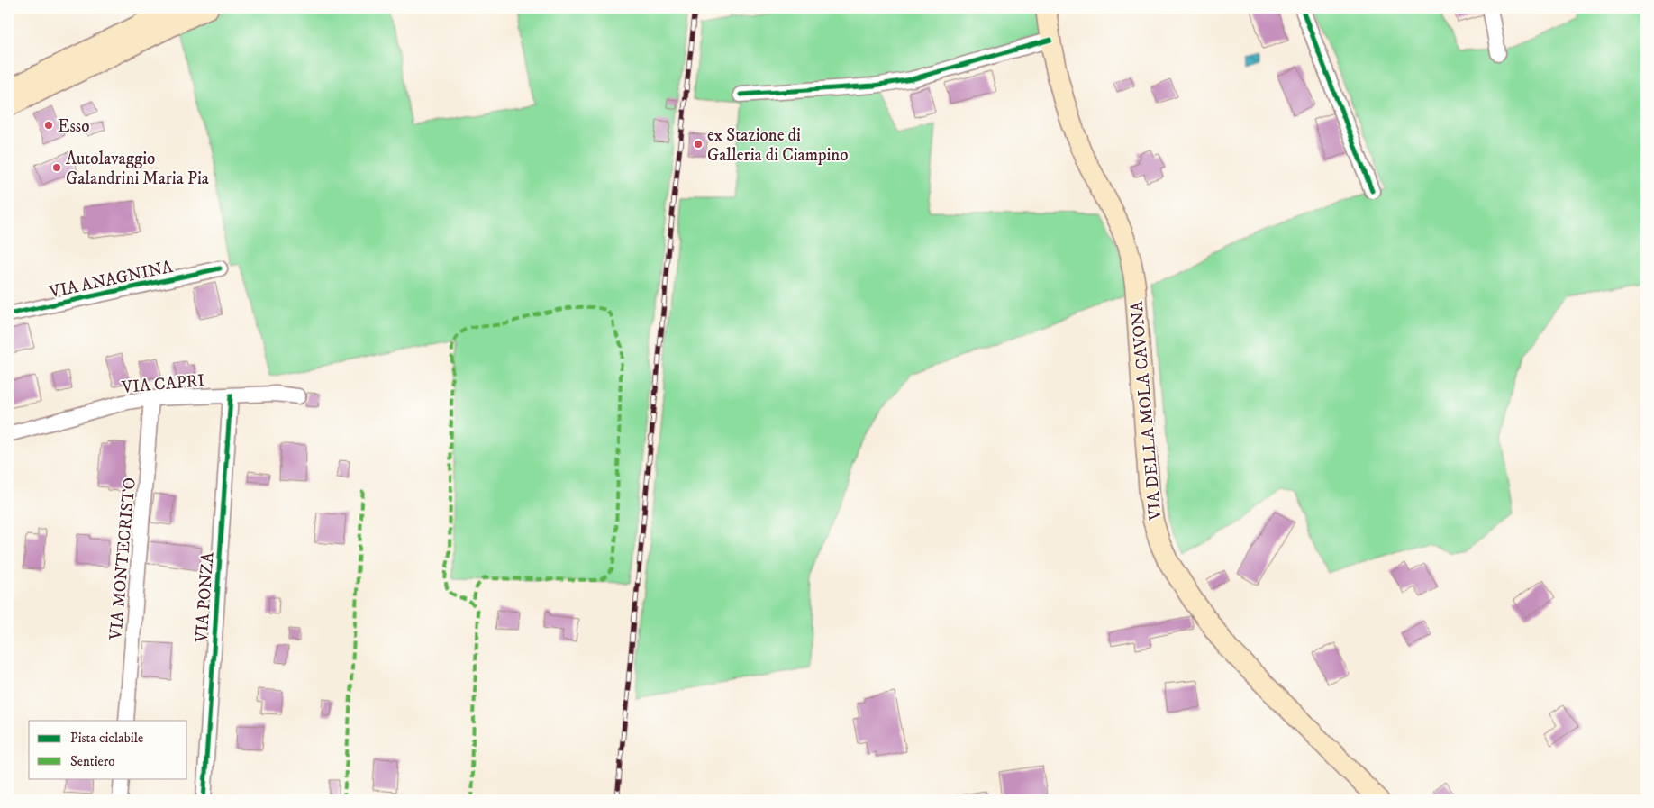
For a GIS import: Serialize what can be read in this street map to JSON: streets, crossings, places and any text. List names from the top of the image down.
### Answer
{
  "streets": {
    "main road": ["VIA DELLA MOLA CAVONA"],
    "street": [
      "VIA ANAGNINA",
      "VIA CAPRI",
      "VIA MONTECRISTO",
      "VIA PONZA"
    ]
  },
  "crossings": [
    ["VIA CAPRI", "VIA MONTECRISTO"],
    ["VIA CAPRI", "VIA PONZA"]
  ],
  "places": ["Esso", "ex Stazione di Galleria di Ciampino", "Autolavaggio Galandrini Maria Pia"],
  "legend": ["Pista ciclabile", "Sentiero"]
}
